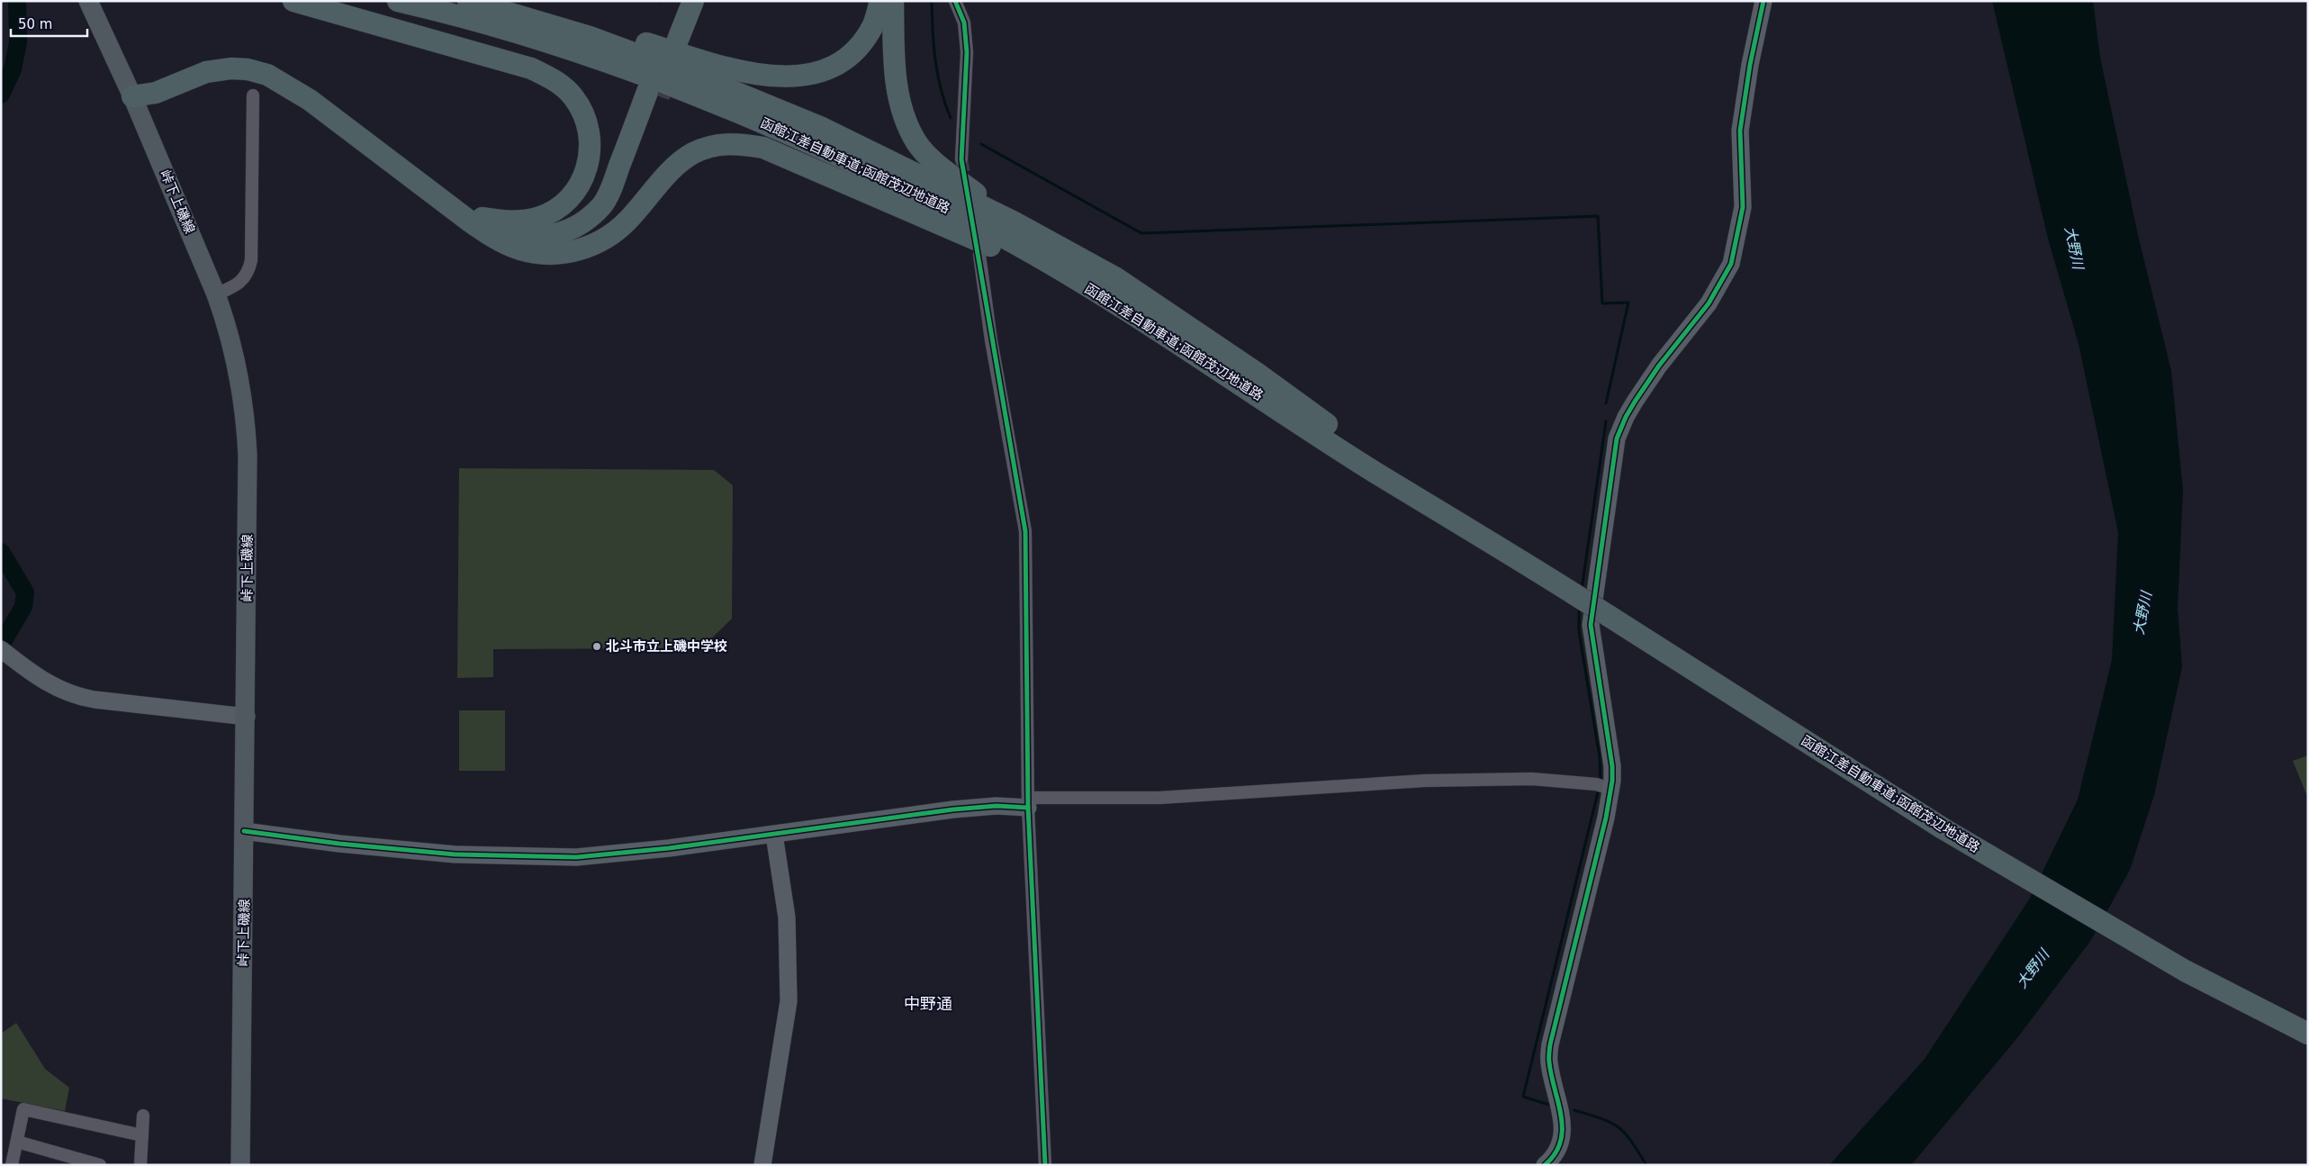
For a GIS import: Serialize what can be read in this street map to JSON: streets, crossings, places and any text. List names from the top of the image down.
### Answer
{
  "streets": {
    "highway": ["函館江差自動車道;函館茂辺地道路"],
    "main road": ["峠下上磯線"]
  },
  "districts": ["中野通"],
  "water": ["大野川"],
  "places": ["北斗市立上磯中学校"],
  "scale_bar": "50 m"
}
